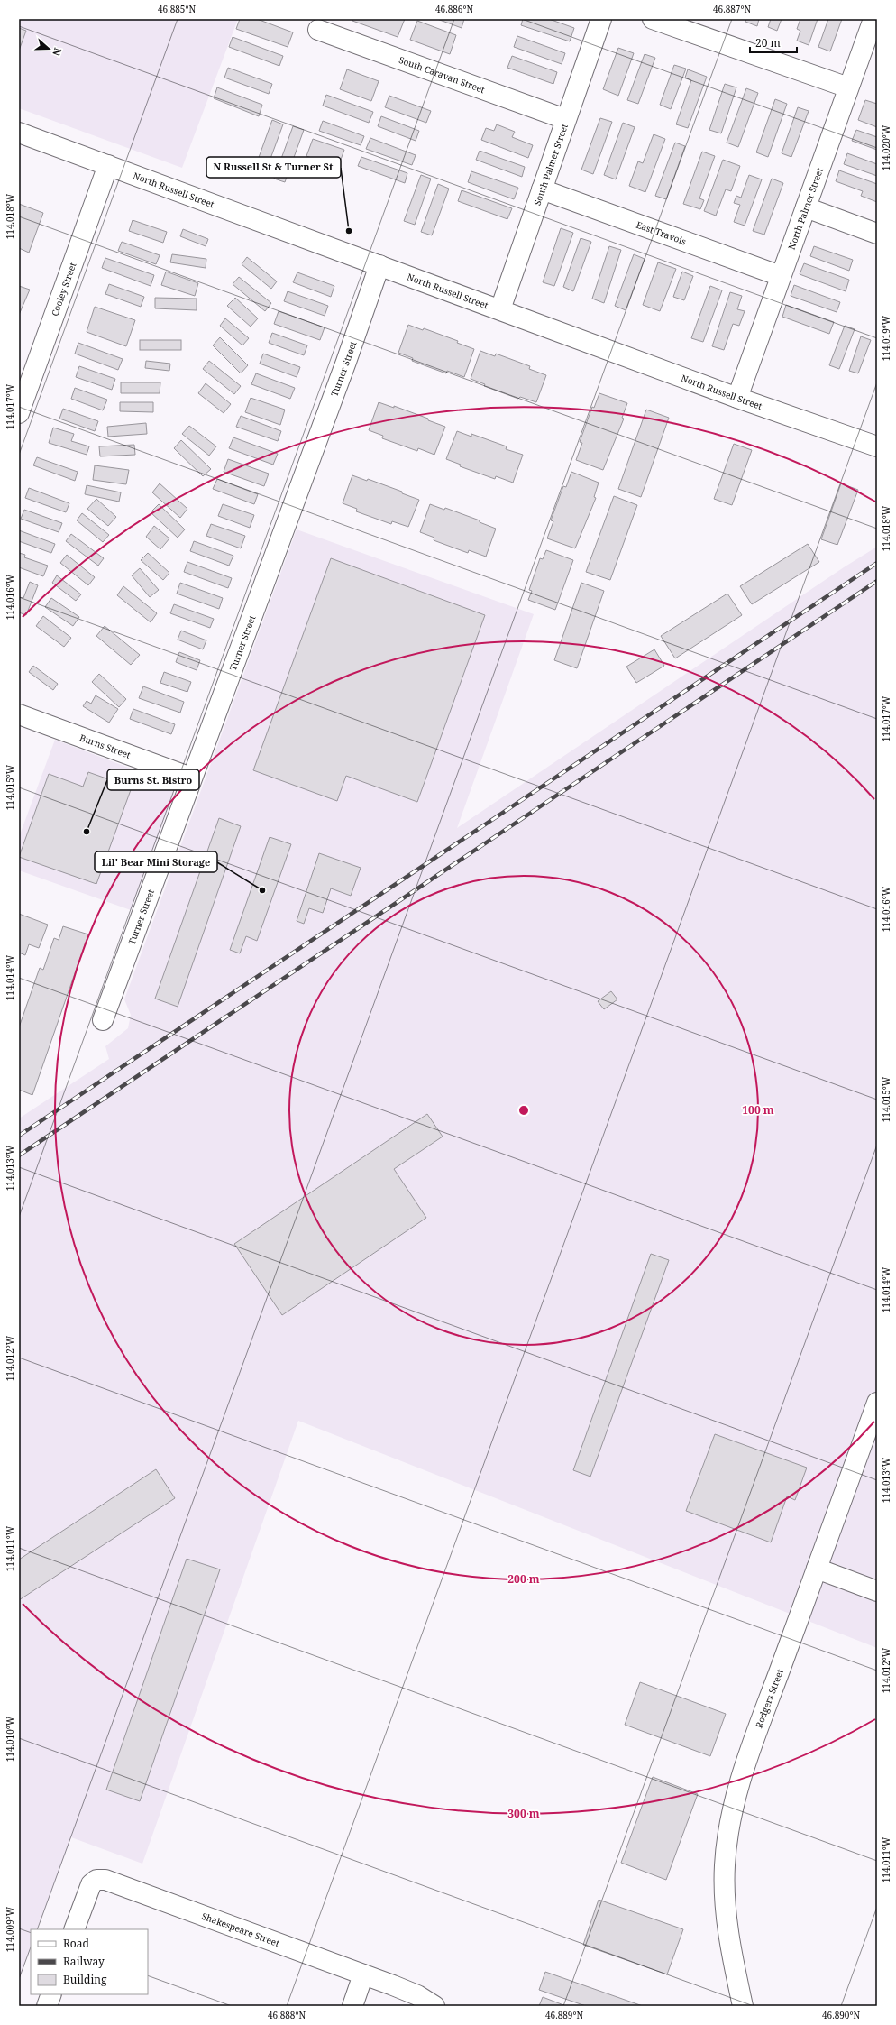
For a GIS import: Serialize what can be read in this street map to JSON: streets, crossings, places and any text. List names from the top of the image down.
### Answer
{
  "streets": {
    "street": [
      "South Caravan Street",
      "South Palmer Street",
      "North Russell Street",
      "North Palmer Street",
      "East Travois",
      "Cooley Street",
      "Turner Street",
      "Burns Street",
      "Rodgers Street",
      "Shakespeare Street"
    ]
  },
  "crossings": [
    ["South Caravan Street", "South Palmer Street"],
    ["South Palmer Street", "North Russell Street"],
    ["South Palmer Street", "East Travois"],
    ["North Russell Street", "North Palmer Street"],
    ["North Russell Street", "Cooley Street"],
    ["North Russell Street", "Turner Street"],
    ["North Palmer Street", "East Travois"],
    ["Turner Street", "Burns Street"]
  ],
  "places": ["N Russell St & Turner St", "Burns St. Bistro", "Lil' Bear Mini Storage"],
  "legend": ["Road", "Railway", "Building"],
  "scale_bar": "20 m",
  "north": "right",
  "coordinates": [
    "46.885°N",
    "46.886°N",
    "46.887°N",
    "114.020°W",
    "114.018°W",
    "114.019°W",
    "114.017°W",
    "114.016°W",
    "114.015°W",
    "114.014°W",
    "114.013°W",
    "114.012°W",
    "114.011°W",
    "114.010°W",
    "114.009°W",
    "46.888°N",
    "46.889°N",
    "46.890°N"
  ],
  "rings": ["100 m", "200 m", "300 m"]
}
